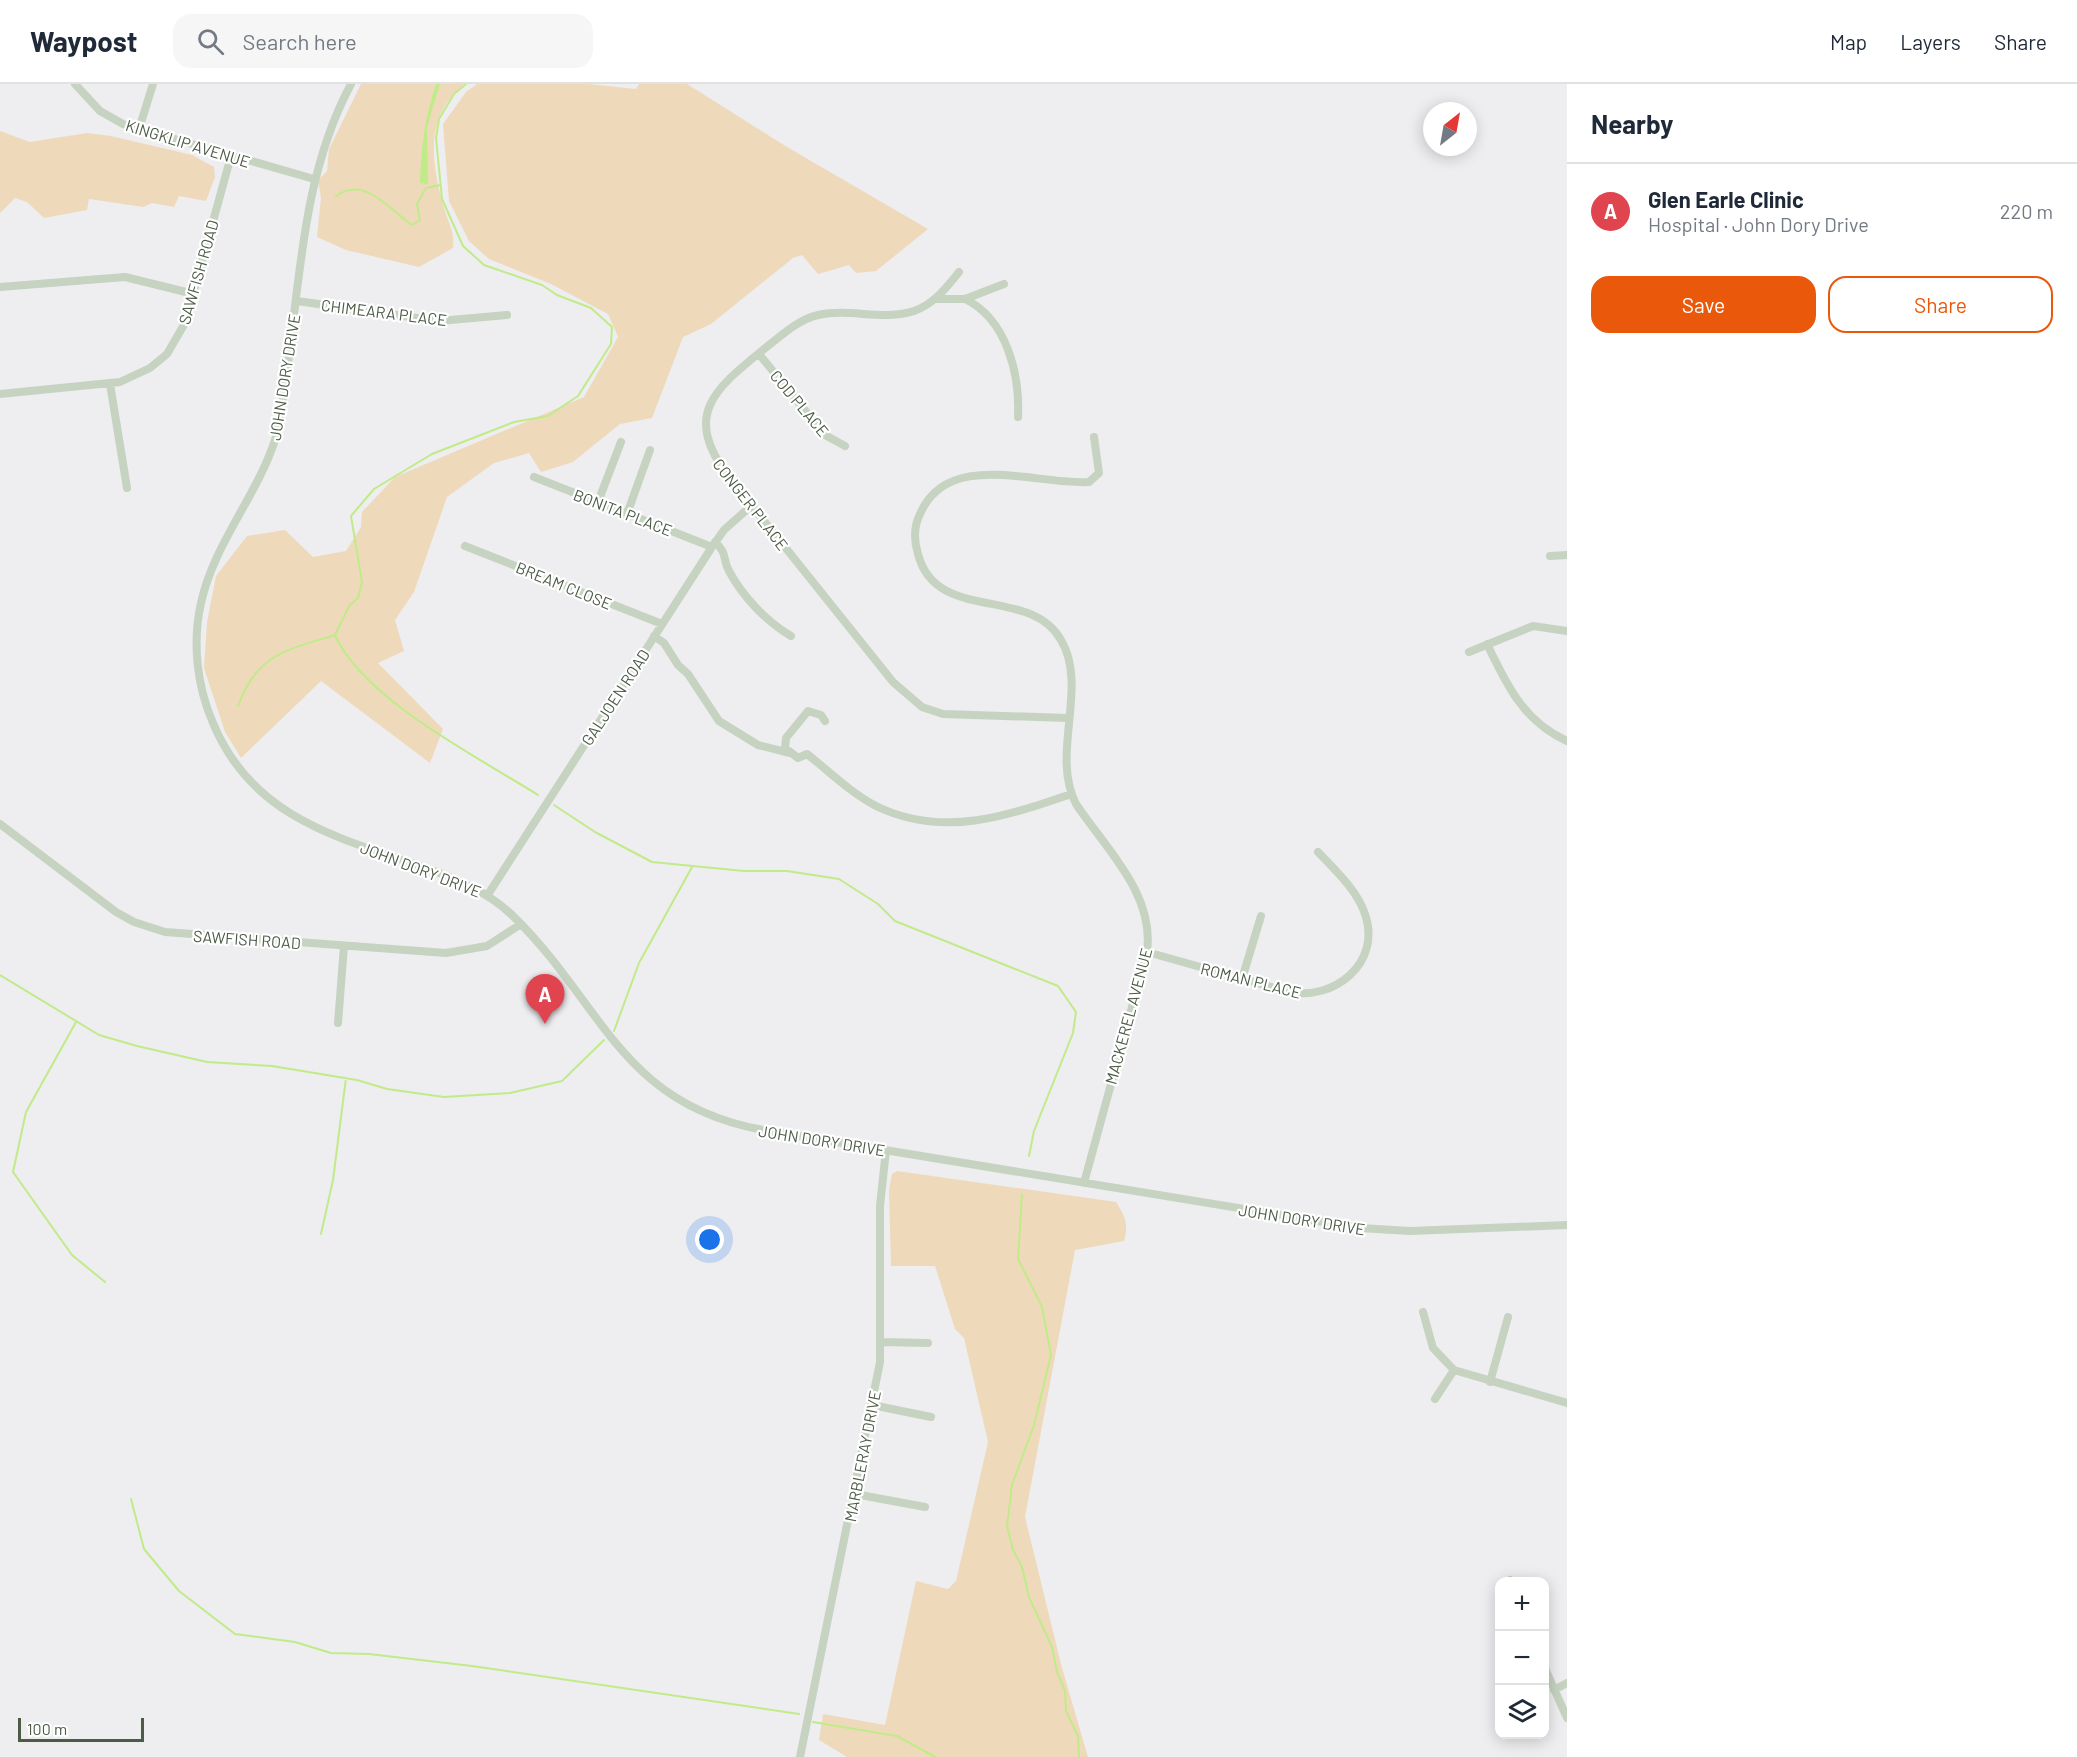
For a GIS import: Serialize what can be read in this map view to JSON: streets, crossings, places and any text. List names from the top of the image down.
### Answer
{
  "streets": {
    "street": [
      "KINGKLIP AVENUE",
      "SAWFISH ROAD",
      "CHIMEARA PLACE",
      "JOHN DORY DRIVE",
      "COD PLACE",
      "CONGER PLACE",
      "BONITA PLACE",
      "BREAM CLOSE",
      "GALJOEN ROAD",
      "ROMAN PLACE",
      "MACKEREL AVENUE",
      "MARBLERAY DRIVE"
    ]
  },
  "crossings": [
    ["KINGKLIP AVENUE", "SAWFISH ROAD"],
    ["KINGKLIP AVENUE", "JOHN DORY DRIVE"],
    ["SAWFISH ROAD", "JOHN DORY DRIVE"],
    ["CHIMEARA PLACE", "JOHN DORY DRIVE"],
    ["JOHN DORY DRIVE", "GALJOEN ROAD"],
    ["JOHN DORY DRIVE", "MACKEREL AVENUE"],
    ["JOHN DORY DRIVE", "MARBLERAY DRIVE"],
    ["COD PLACE", "CONGER PLACE"],
    ["CONGER PLACE", "GALJOEN ROAD"],
    ["CONGER PLACE", "MACKEREL AVENUE"],
    ["BONITA PLACE", "GALJOEN ROAD"],
    ["BREAM CLOSE", "GALJOEN ROAD"],
    ["ROMAN PLACE", "MACKEREL AVENUE"]
  ],
  "scale_bar": "100 m",
  "north": "top right",
  "page": {
    "header": "Waypost",
    "search": "Search here",
    "nav": ["Map", "Layers", "Share"],
    "heading": "Nearby",
    "list": [
      {
        "mark": "A",
        "name": "Glen Earle Clinic",
        "note": "Hospital · John Dory Drive",
        "value": "220 m"
      }
    ],
    "buttons": ["Save", "Share"],
    "pins": "A",
    "map_buttons": ["+", "−"],
    "scale": "100 m"
  }
}
